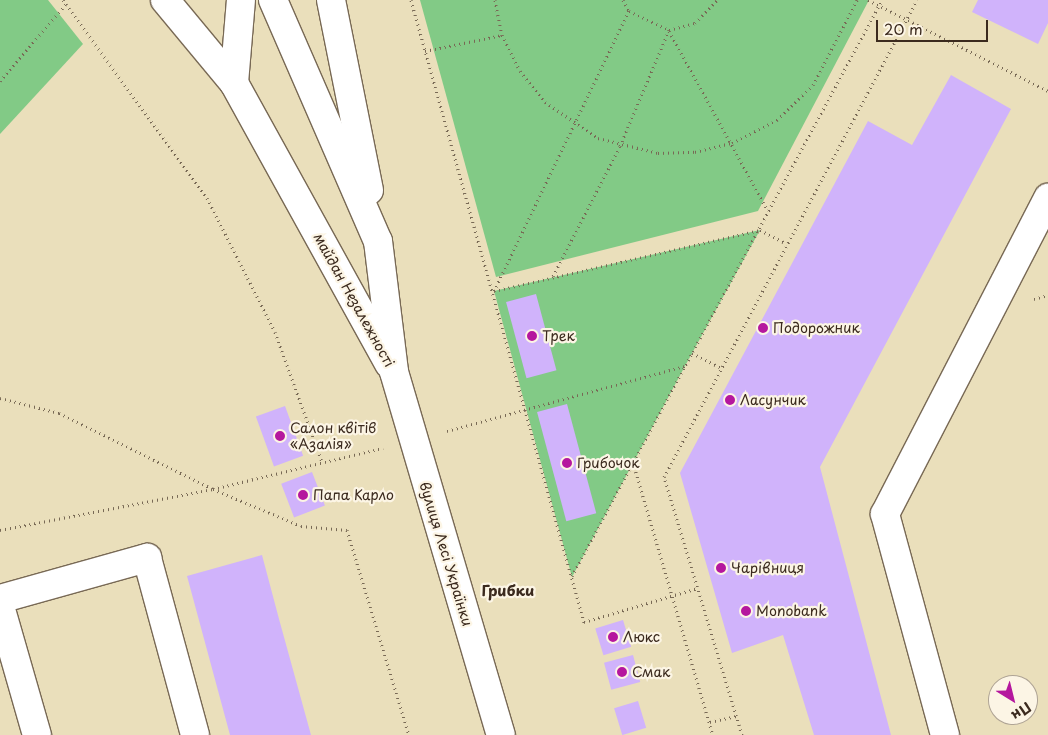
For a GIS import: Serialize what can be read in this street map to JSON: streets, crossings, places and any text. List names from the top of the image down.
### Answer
{
  "streets": {
    "main road": ["майдан Незалежності", "вулиця Лесі Українки"]
  },
  "crossings": [
    ["майдан Незалежності", "вулиця Лесі Українки"]
  ],
  "districts": ["Грибки"],
  "places": [
    "Подорожник",
    "Трек",
    "Ласунчик",
    "Салон квітів «Азалія»",
    "Грибочок",
    "Папа Карло",
    "Чарівниця",
    "Monobank",
    "Люкс",
    "Смак"
  ],
  "scale_bar": "20 m",
  "north": "bottom right"
}
